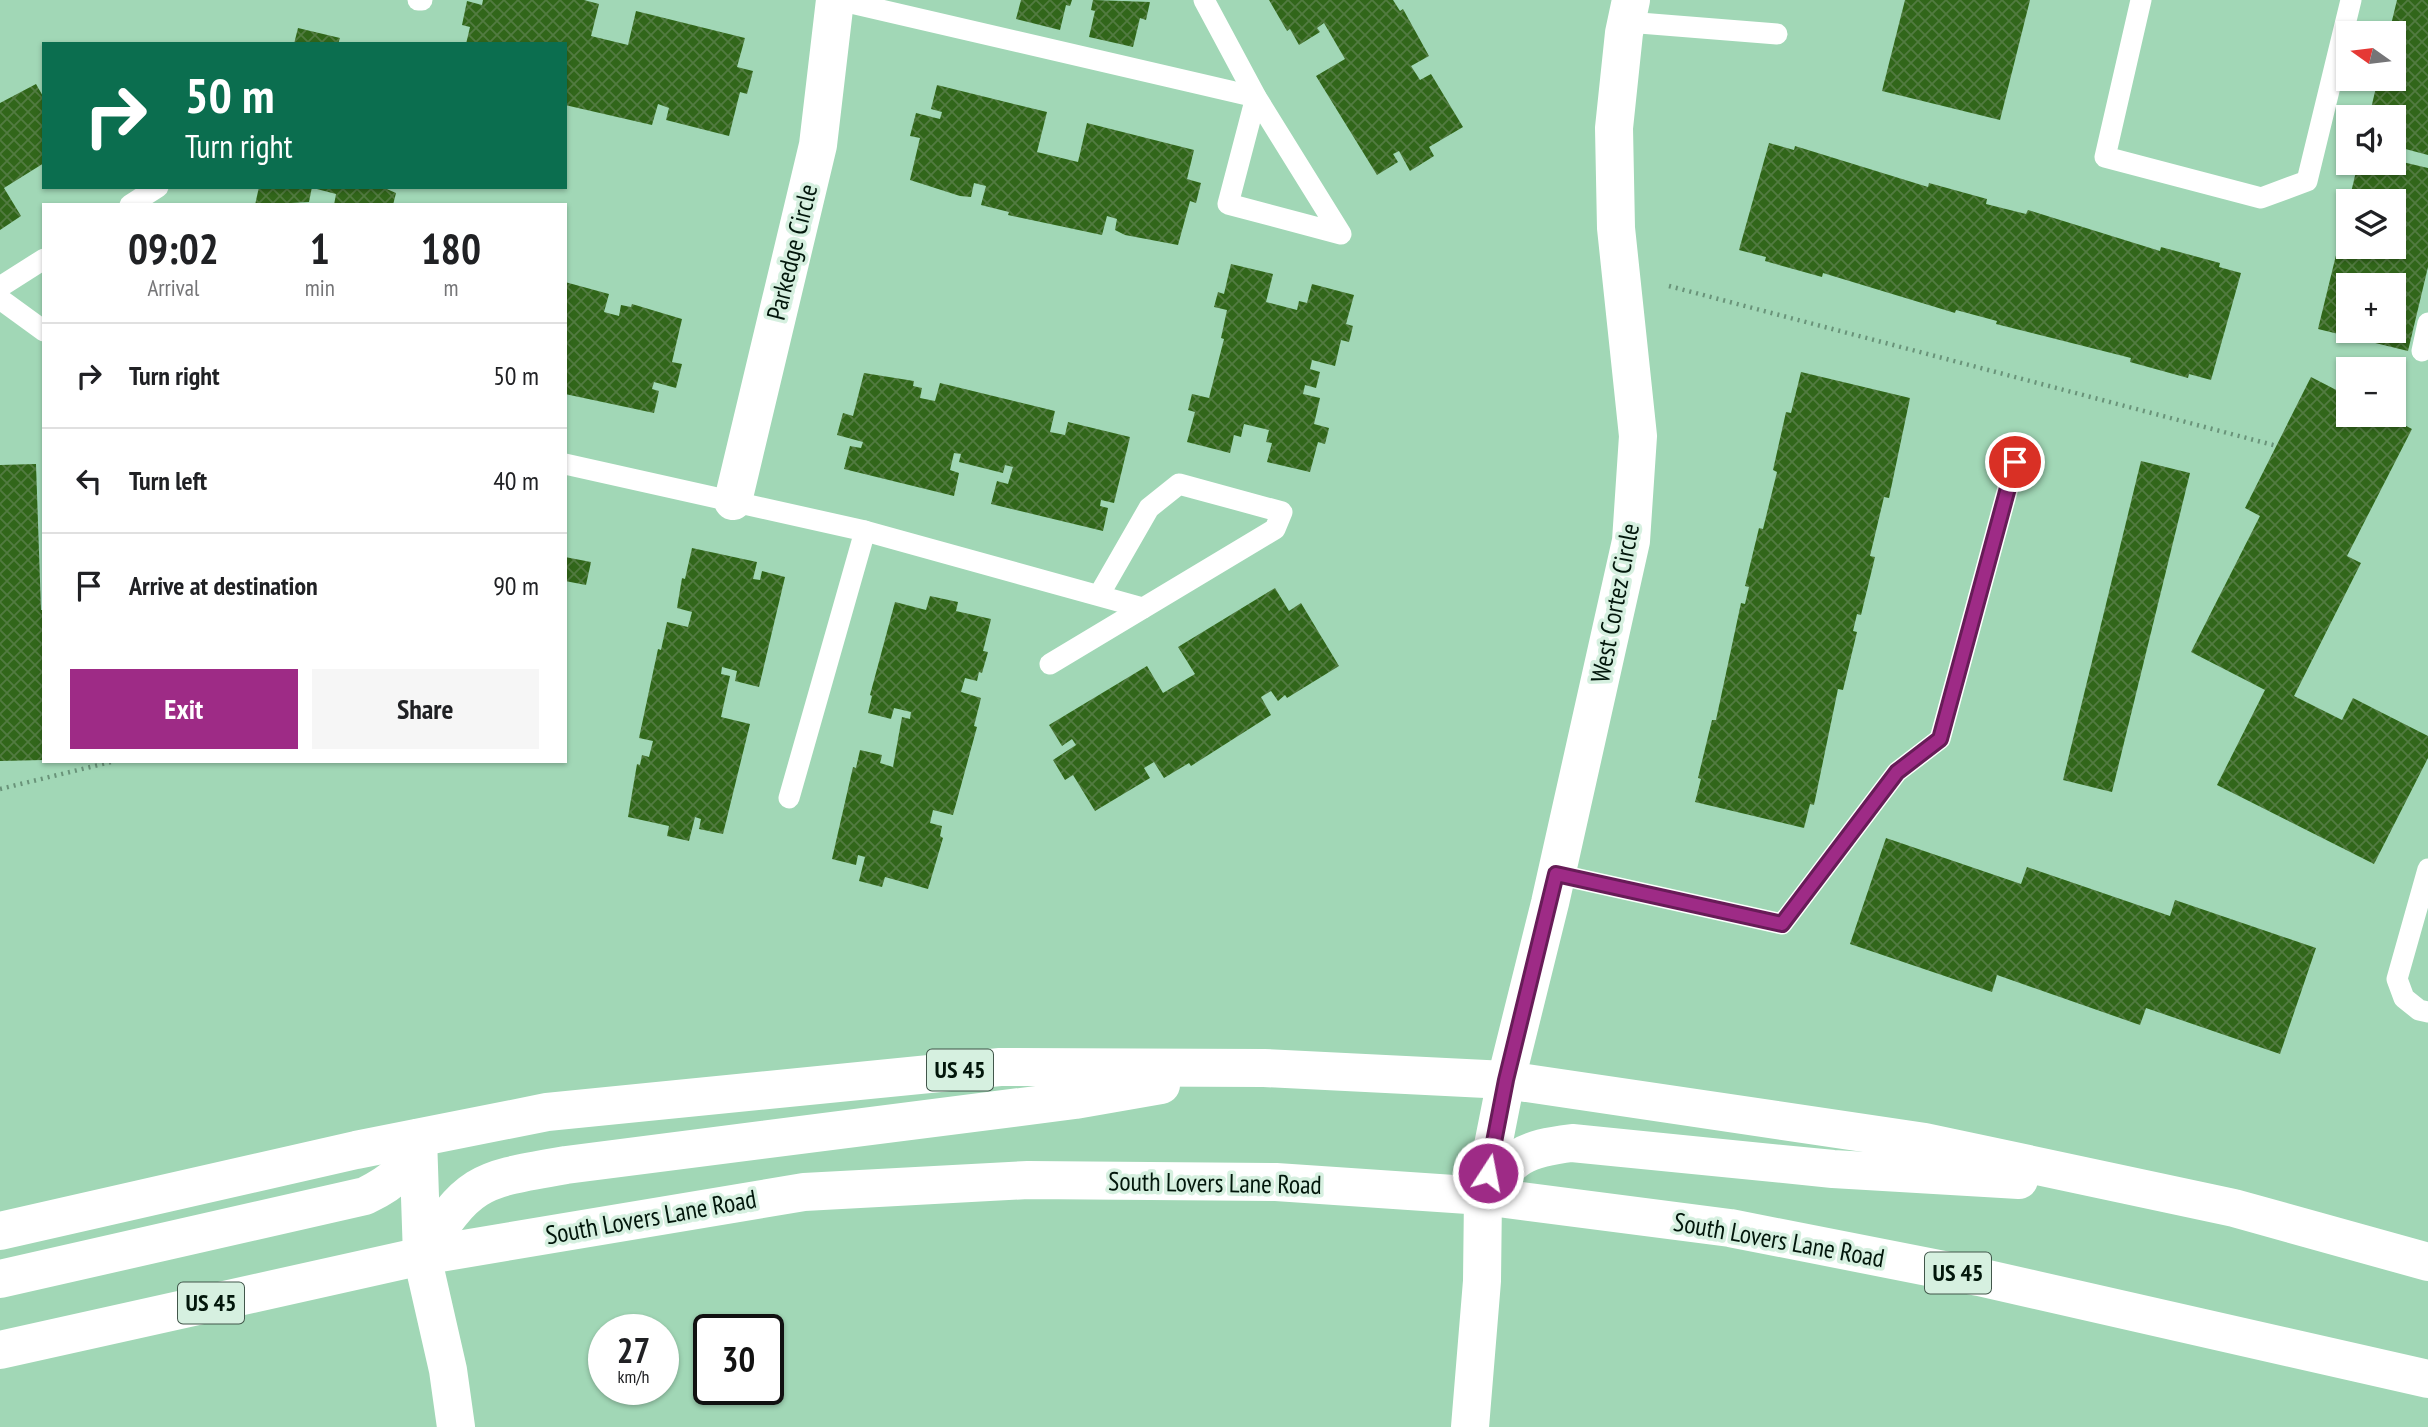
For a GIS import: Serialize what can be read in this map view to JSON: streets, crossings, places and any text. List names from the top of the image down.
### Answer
{
  "streets": {
    "main road": [
      "Parkedge Circle",
      "West Cortez Circle",
      "US 45",
      "South Lovers Lane Road"
    ]
  },
  "crossings": [
    ["West Cortez Circle", "US 45"],
    ["West Cortez Circle", "South Lovers Lane Road"]
  ],
  "north": "left",
  "page": {
    "map_buttons": ["+", "−"],
    "turn": ["50 m", "Turn right"],
    "eta": [
      "09:02",
      "Arrival",
      "1",
      "min",
      "180",
      "m"
    ],
    "list": [
      {
        "name": "Turn right",
        "value": "50 m"
      },
      {
        "name": "Turn left",
        "value": "40 m"
      },
      {
        "name": "Arrive at destination",
        "value": "90 m"
      }
    ],
    "buttons": ["Exit", "Share"],
    "speed": "27 km/h",
    "limit": "30"
  }
}
